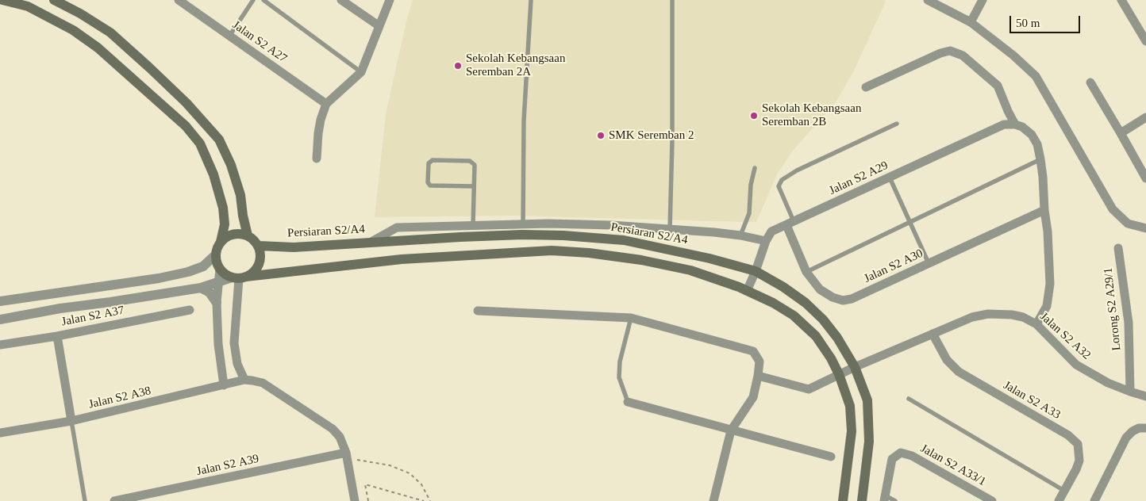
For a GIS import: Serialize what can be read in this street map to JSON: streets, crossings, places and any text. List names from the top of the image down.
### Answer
{
  "streets": {
    "main road": ["Persiaran S2/A4"],
    "street": [
      "Jalan S2 A27",
      "Jalan S2 A29",
      "Jalan S2 A30",
      "Lorong S2 A29/1",
      "Jalan S2 A37",
      "Jalan S2 A32",
      "Jalan S2 A38",
      "Jalan S2 A33",
      "Jalan S2 A39",
      "Jalan S2 A33/1"
    ]
  },
  "crossings": [
    ["Jalan S2 A29", "Persiaran S2/A4"],
    ["Jalan S2 A29", "Jalan S2 A30"],
    ["Persiaran S2/A4", "Jalan S2 A32"],
    ["Lorong S2 A29/1", "Jalan S2 A32"],
    ["Jalan S2 A32", "Jalan S2 A33"]
  ],
  "places": ["Sekolah Kebangsaan Seremban 2A", "Sekolah Kebangsaan Seremban 2B", "SMK Seremban 2"],
  "scale_bar": "50 m"
}
